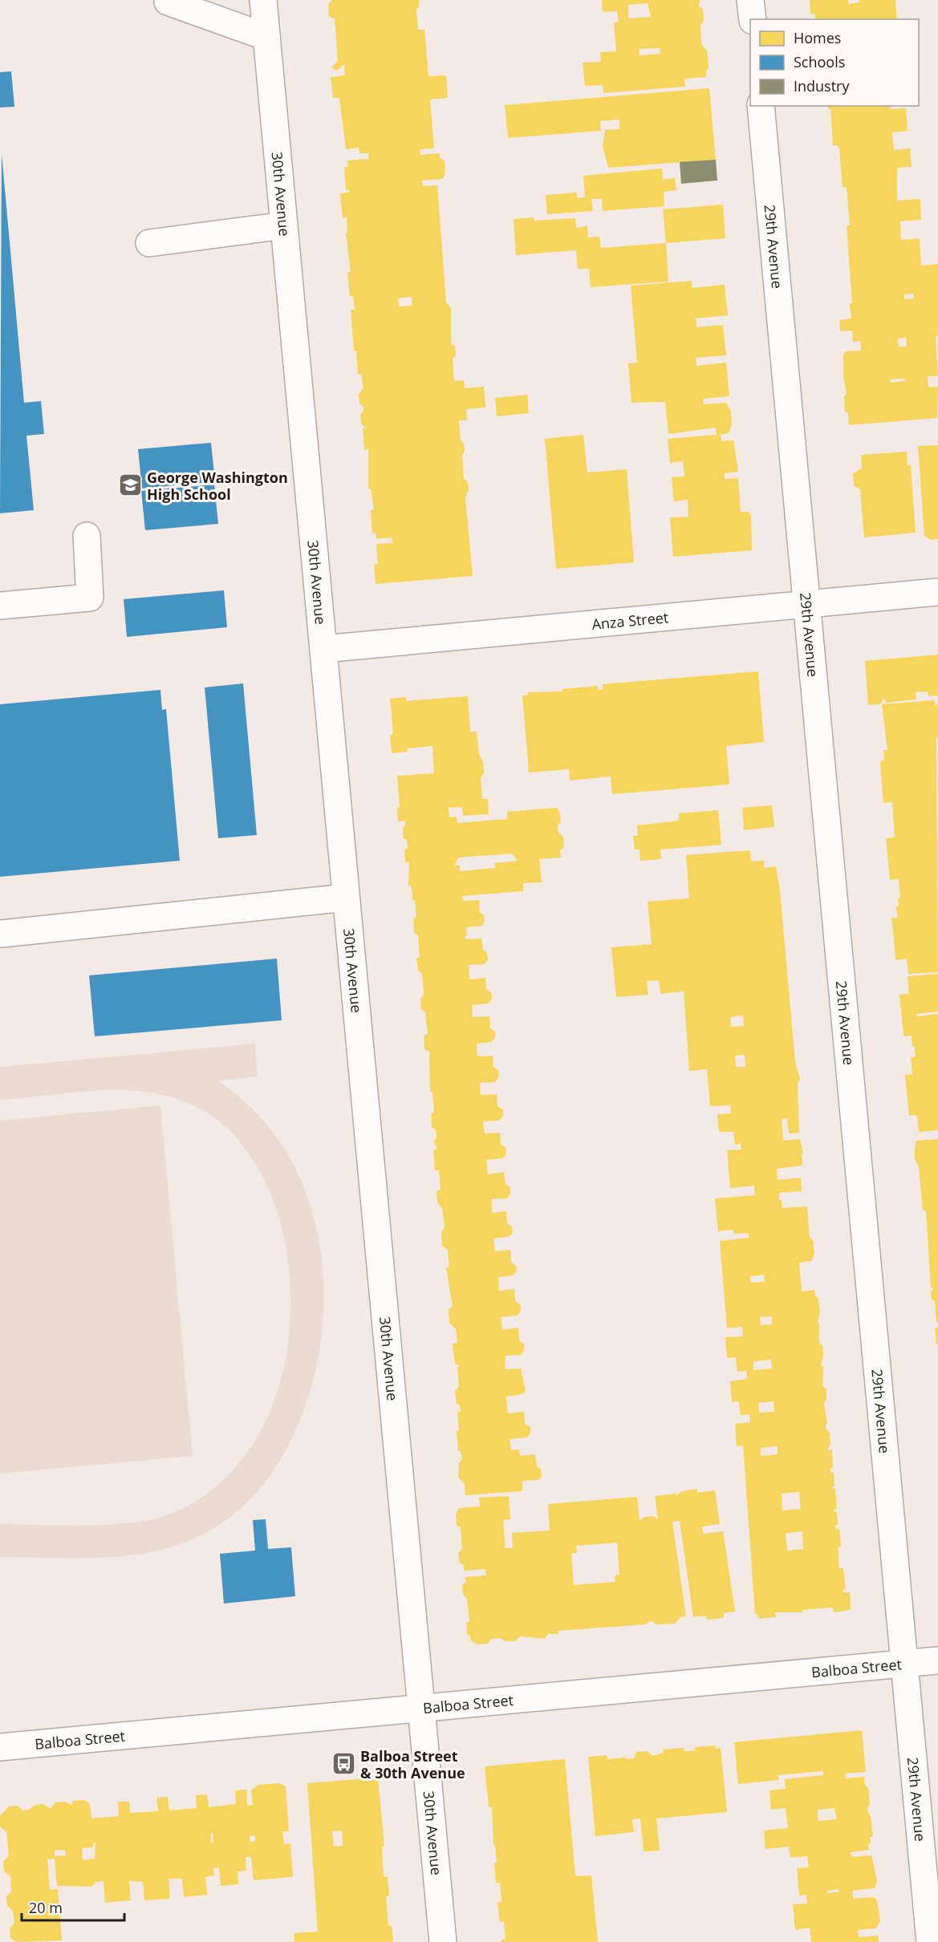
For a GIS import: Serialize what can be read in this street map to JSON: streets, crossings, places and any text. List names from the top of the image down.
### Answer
{
  "streets": {
    "street": [
      "30th Avenue",
      "29th Avenue",
      "Anza Street",
      "Balboa Street"
    ]
  },
  "crossings": [
    ["30th Avenue", "Anza Street"],
    ["30th Avenue", "Balboa Street"],
    ["29th Avenue", "Anza Street"],
    ["29th Avenue", "Balboa Street"]
  ],
  "places": {
    "school or university": ["George Washington High School"],
    "bus stop": ["Balboa Street & 30th Avenue"]
  },
  "legend": ["Homes", "Schools", "Industry"],
  "scale_bar": "20 m"
}
